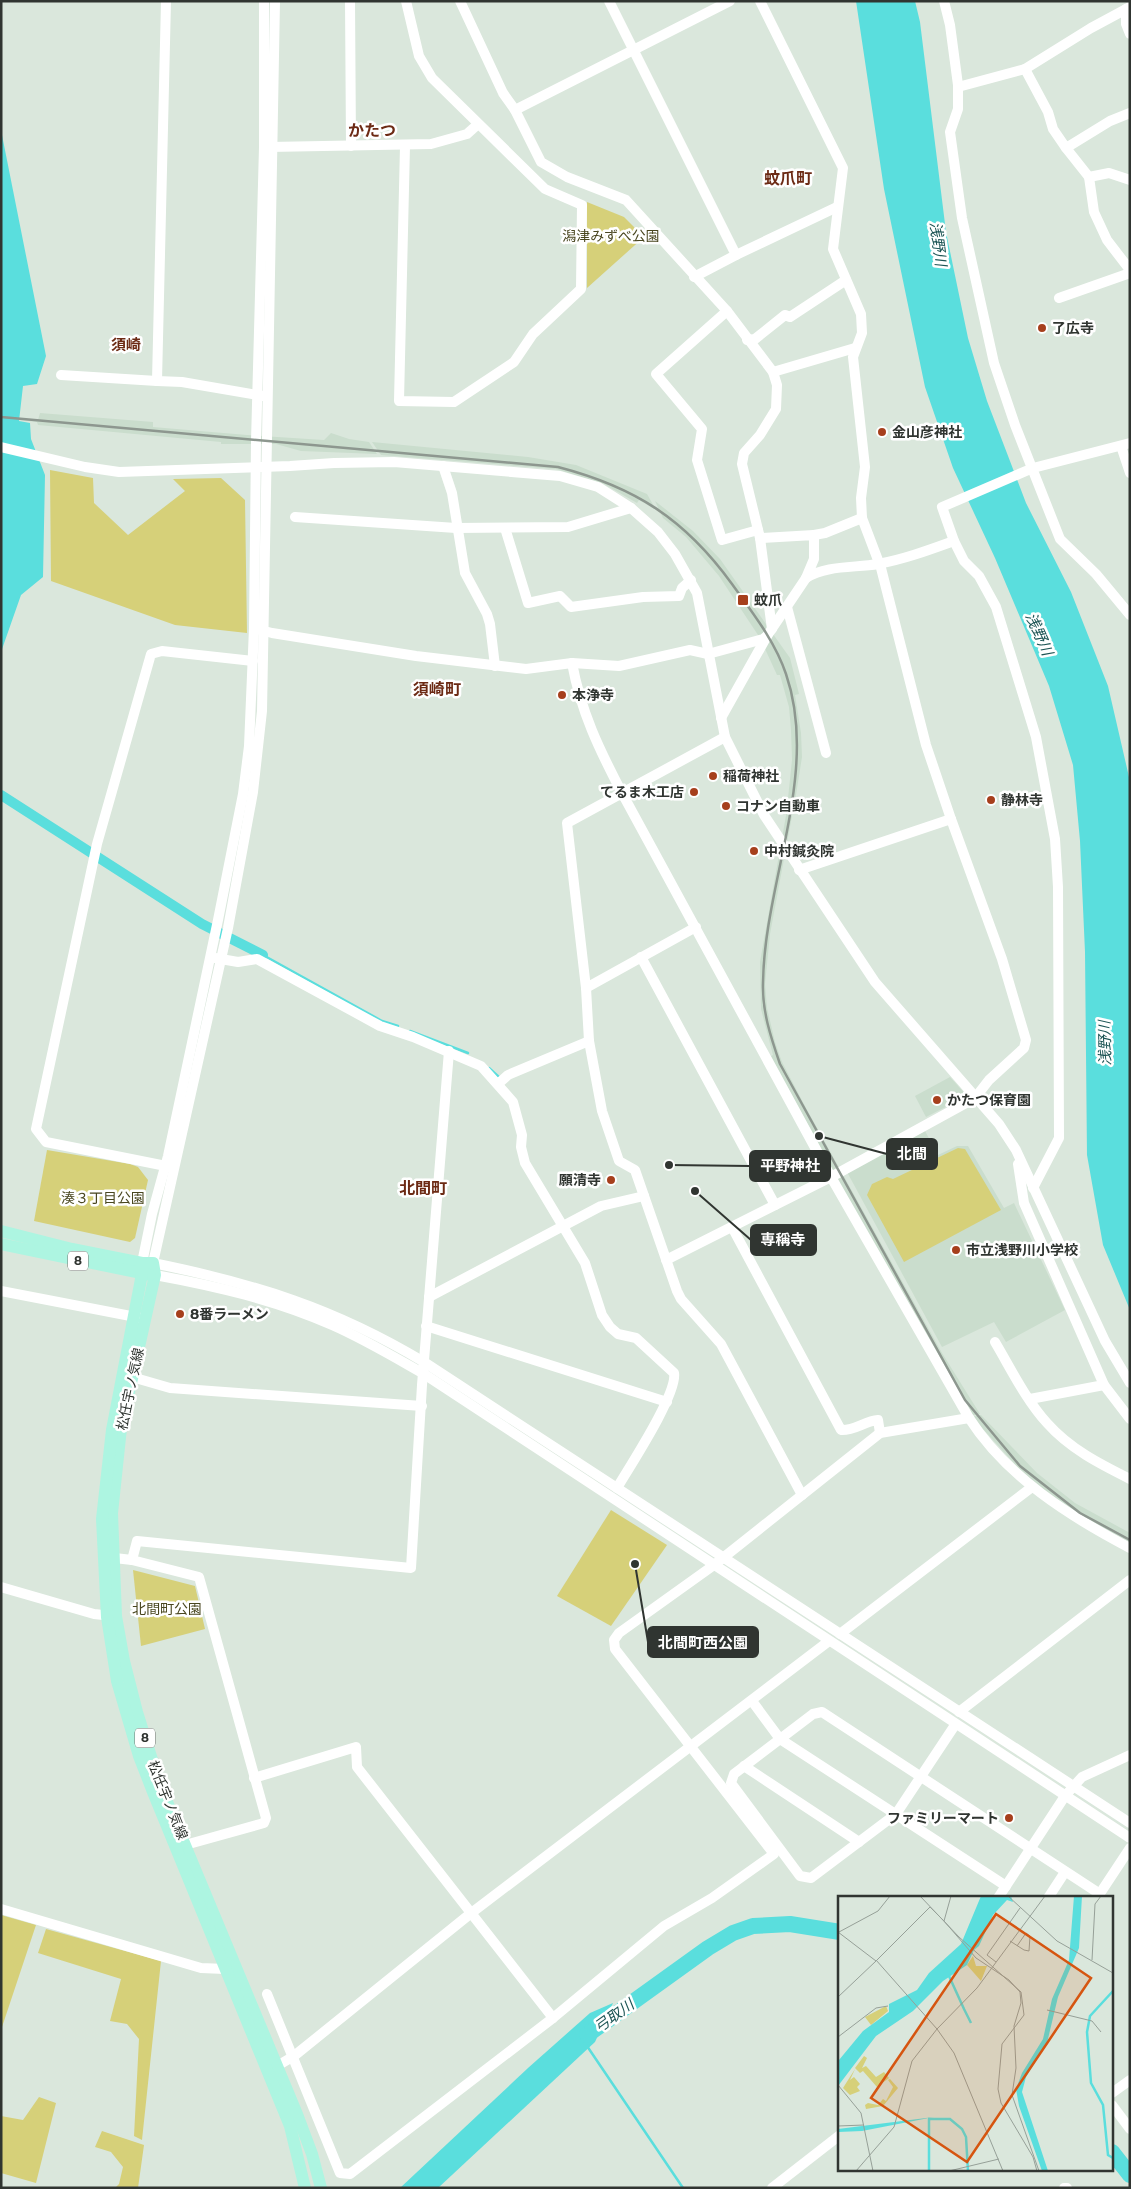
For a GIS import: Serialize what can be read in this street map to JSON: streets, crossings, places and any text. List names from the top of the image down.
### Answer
{
  "streets": {
    "main road": ["8", "松任宇ノ気線"]
  },
  "crossings": [
    ["8", "松任宇ノ気線"]
  ],
  "districts": [
    "かたつ",
    "蚊爪町",
    "須崎",
    "須崎町",
    "北間町"
  ],
  "water": ["浅野川", "弓取川"],
  "parks": ["潟津みずべ公園", "湊３丁目公園", "北間町公園"],
  "places": {
    "other": [
      "了広寺",
      "金山彦神社",
      "本浄寺",
      "稲荷神社",
      "てるま木工店",
      "静林寺",
      "コナン自動車",
      "中村鍼灸院",
      "かたつ保育園",
      "北間",
      "平野神社",
      "願清寺",
      "専稱寺",
      "市立浅野川小学校",
      "8番ラーメン",
      "北間町西公園",
      "ファミリーマート"
    ],
    "transit": ["蚊爪"]
  }
}
